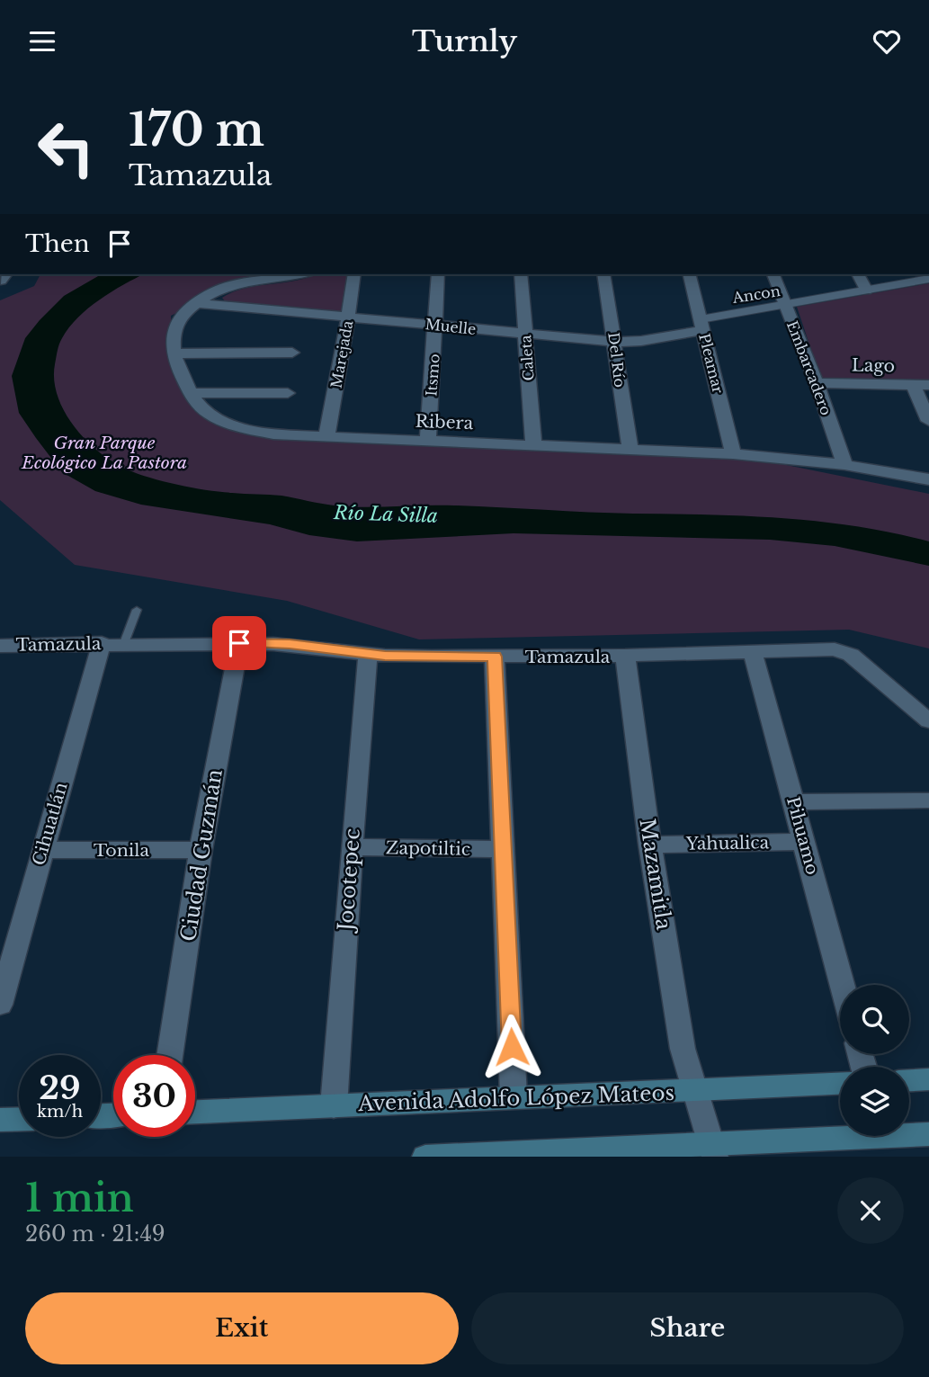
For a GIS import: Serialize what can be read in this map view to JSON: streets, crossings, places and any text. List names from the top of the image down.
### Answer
{
  "streets": {
    "main road": ["Avenida Adolfo López Mateos"],
    "street": [
      "Ancon",
      "Muelle",
      "Marejada",
      "Caleta",
      "Del Río",
      "Pleamar",
      "Lago",
      "Embarcadero",
      "Itsmo",
      "Ribera",
      "Tamazula",
      "Cihuatlán",
      "Pihuamo",
      "Yahualica",
      "Zapotiltic",
      "Tonila",
      "Ciudad Guzmán",
      "Mazamitla",
      "Jocotepec"
    ]
  },
  "crossings": [
    ["Ancon", "Muelle"],
    ["Ancon", "Pleamar"],
    ["Ancon", "Embarcadero"],
    ["Muelle", "Marejada"],
    ["Muelle", "Caleta"],
    ["Muelle", "Del Río"],
    ["Muelle", "Pleamar"],
    ["Muelle", "Itsmo"],
    ["Muelle", "Ribera"],
    ["Marejada", "Ribera"],
    ["Caleta", "Ribera"],
    ["Del Río", "Ribera"],
    ["Pleamar", "Ribera"],
    ["Lago", "Embarcadero"],
    ["Embarcadero", "Ribera"],
    ["Itsmo", "Ribera"],
    ["Tamazula", "Cihuatlán"],
    ["Tamazula", "Pihuamo"],
    ["Tamazula", "Ciudad Guzmán"],
    ["Tamazula", "Mazamitla"],
    ["Tamazula", "Jocotepec"],
    ["Cihuatlán", "Tonila"],
    ["Pihuamo", "Yahualica"],
    ["Yahualica", "Mazamitla"],
    ["Zapotiltic", "Jocotepec"],
    ["Tonila", "Ciudad Guzmán"],
    ["Mazamitla", "Avenida Adolfo López Mateos"],
    ["Jocotepec", "Avenida Adolfo López Mateos"]
  ],
  "water": ["Río La Silla"],
  "parks": ["Gran Parque Ecológico La Pastora"],
  "page": {
    "header": "Turnly",
    "turn": ["170 m", "Tamazula"],
    "then": "Then",
    "speed": "29 km/h",
    "limit": "30",
    "heading": ["1 min", "260 m · 21:49"],
    "buttons": ["Exit", "Share"]
  }
}
